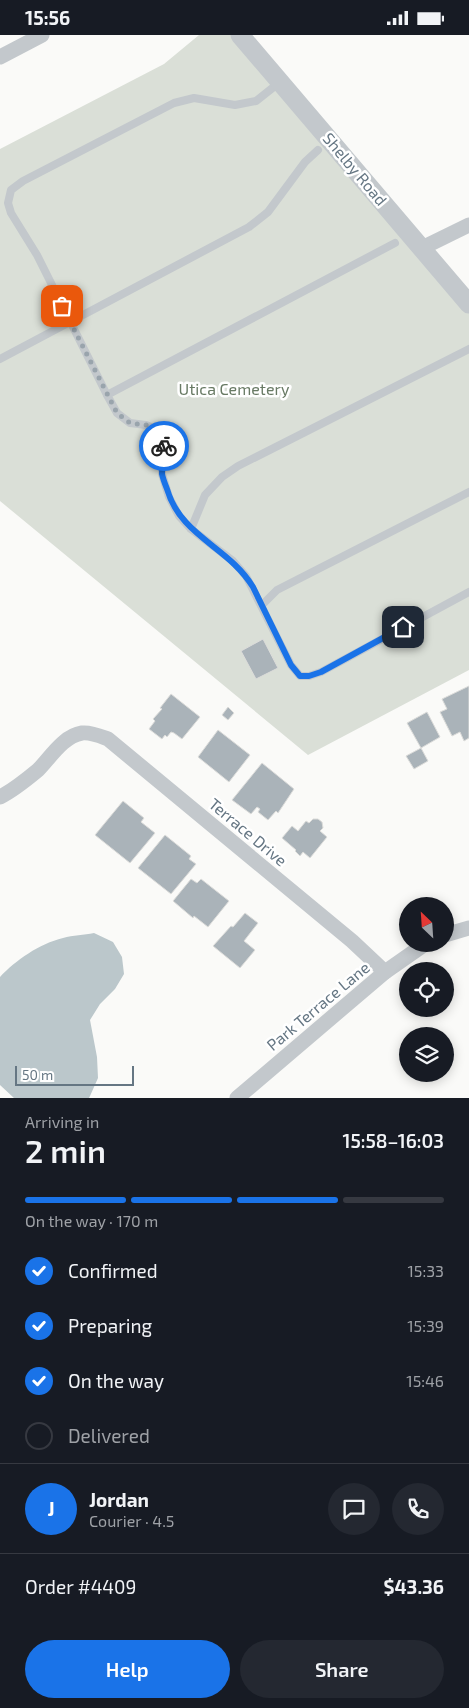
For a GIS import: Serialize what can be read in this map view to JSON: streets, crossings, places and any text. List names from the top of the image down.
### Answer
{
  "streets": {
    "street": ["Shelby Road", "Terrace Drive", "Park Terrace Lane"]
  },
  "crossings": [
    ["Terrace Drive", "Park Terrace Lane"]
  ],
  "parks": ["Utica Cemetery"],
  "scale_bar": "50 m",
  "north": "top left",
  "page": {
    "status": "15:56",
    "scale": "50 m",
    "heading": ["2 min", "Arriving in", "15:58–16:03"],
    "panel": [
      "Jordan",
      "Courier · 4.5",
      "Order #4409",
      "$43.36"
    ],
    "bar": "On the way · 170 m",
    "list": [
      ["Confirmed", "15:33"],
      ["Preparing", "15:39"],
      ["On the way", "15:46"],
      "Delivered"
    ],
    "round": "J",
    "buttons": ["Help", "Share"]
  }
}
